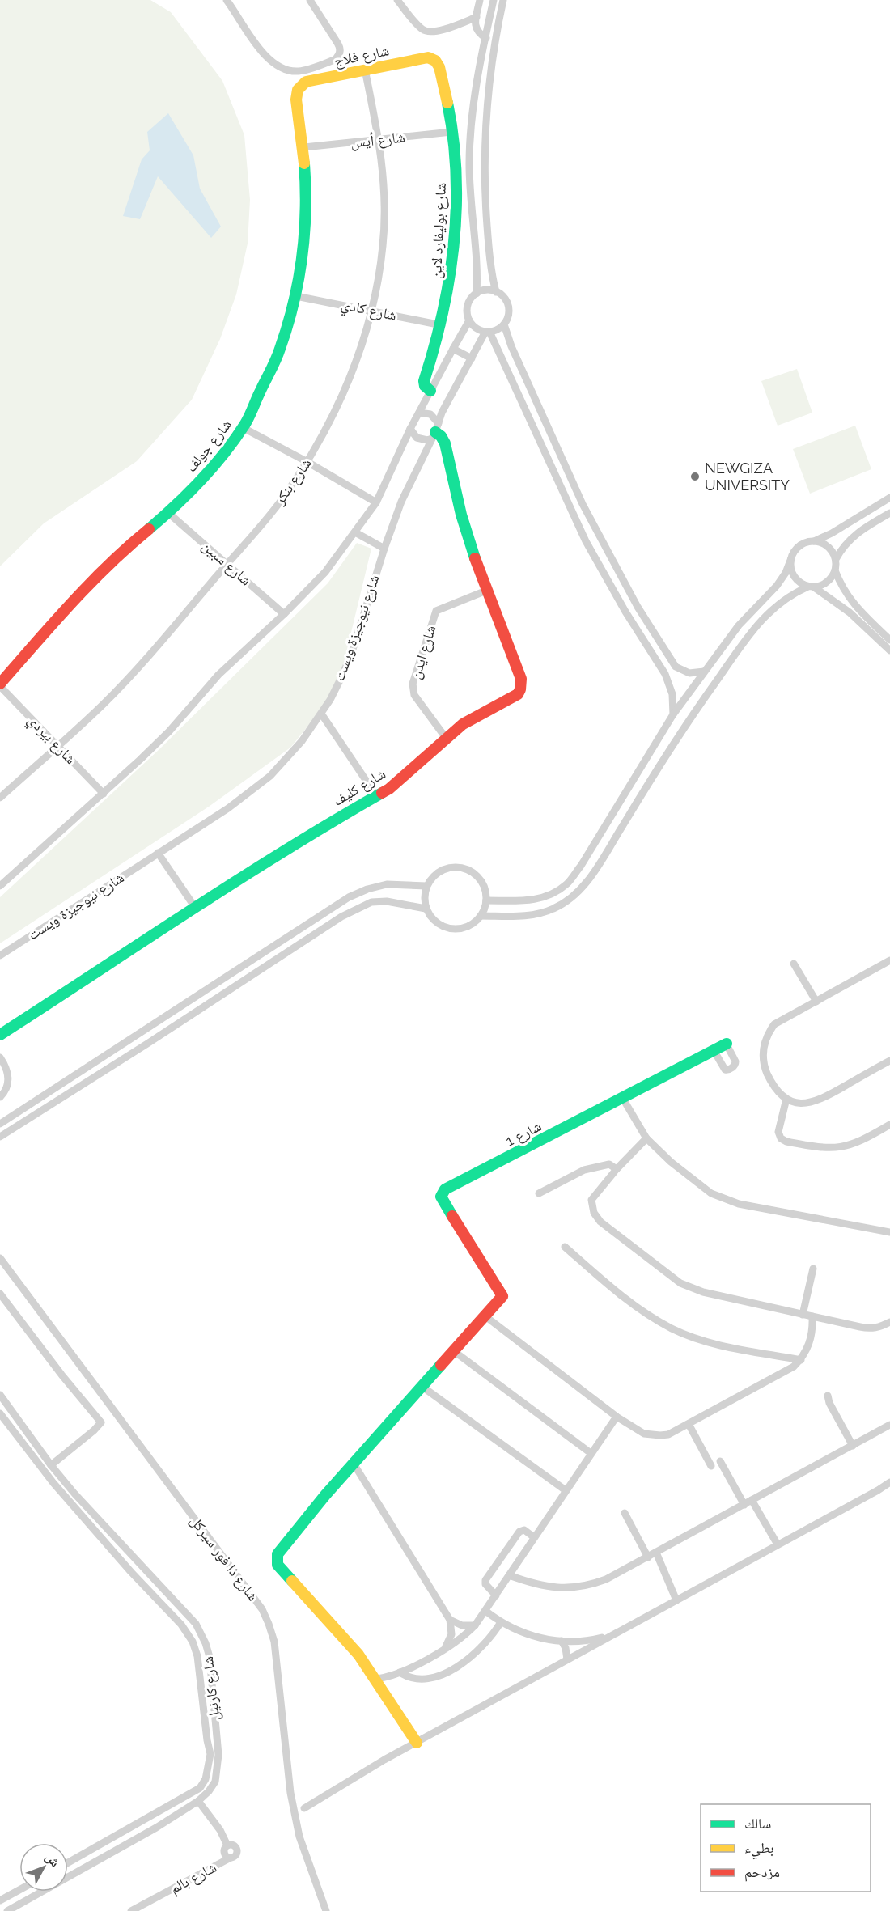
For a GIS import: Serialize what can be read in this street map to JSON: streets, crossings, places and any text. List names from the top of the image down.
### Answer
{
  "streets": {
    "street": [
      "شارع فلاج",
      "شارع أيس",
      "شارع بوليفارد لاين",
      "شارع كادي",
      "شارع جولف",
      "شارع بنكر",
      "شارع سبين",
      "شارع نيوجيزة ويست",
      "شارع ايدن",
      "شارع بيردي",
      "شارع كليف",
      "شارع 1",
      "شارع ذا فور سيركل",
      "شارع كارنيل",
      "شارع بالم"
    ]
  },
  "crossings": [
    ["شارع فلاج", "شارع بوليفارد لاين"],
    ["شارع فلاج", "شارع جولف"],
    ["شارع فلاج", "شارع بنكر"],
    ["شارع أيس", "شارع بوليفارد لاين"],
    ["شارع أيس", "شارع جولف"],
    ["شارع أيس", "شارع بنكر"],
    ["شارع بوليفارد لاين", "شارع كادي"],
    ["شارع كادي", "شارع جولف"],
    ["شارع كادي", "شارع بنكر"],
    ["شارع جولف", "شارع سبين"],
    ["شارع جولف", "شارع بيردي"],
    ["شارع بنكر", "شارع سبين"],
    ["شارع بنكر", "شارع بيردي"],
    ["شارع نيوجيزة ويست", "شارع كليف"],
    ["شارع ايدن", "شارع كليف"],
    ["شارع كارنيل", "شارع بالم"]
  ],
  "places": ["NEWGIZA UNIVERSITY"],
  "legend": ["سالك", "بطيء", "مزدحم"],
  "north": "top right"
}
